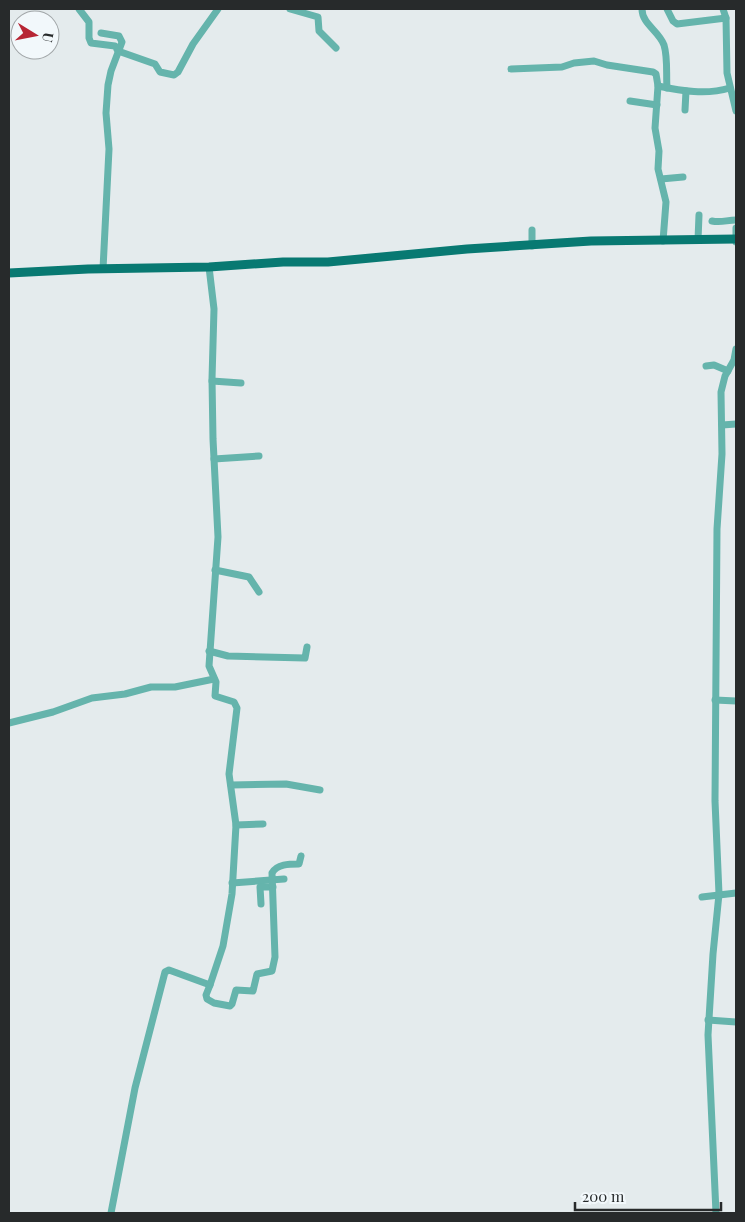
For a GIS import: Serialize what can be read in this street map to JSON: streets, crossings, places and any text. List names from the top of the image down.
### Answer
{
  "scale_bar": "200 m",
  "north": "right"
}
